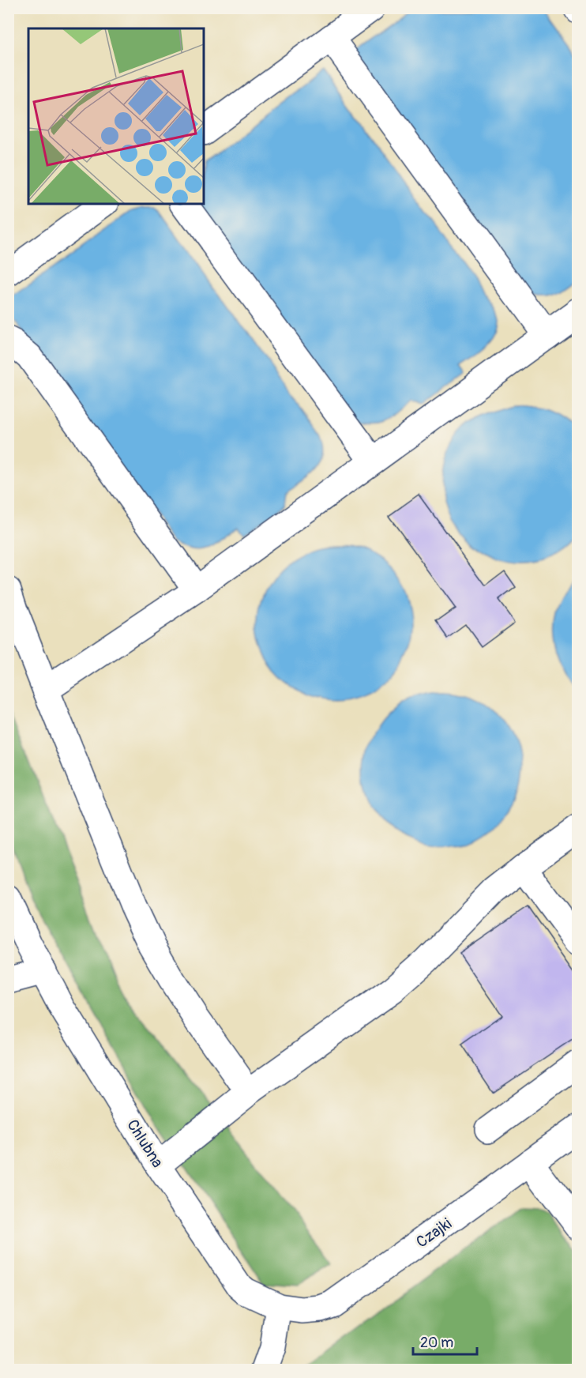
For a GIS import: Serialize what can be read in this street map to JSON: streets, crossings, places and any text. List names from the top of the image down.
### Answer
{
  "streets": {
    "street": ["Chlubna", "Czajki"]
  },
  "crossings": [
    ["Chlubna", "Czajki"]
  ],
  "scale_bar": "20 m"
}
